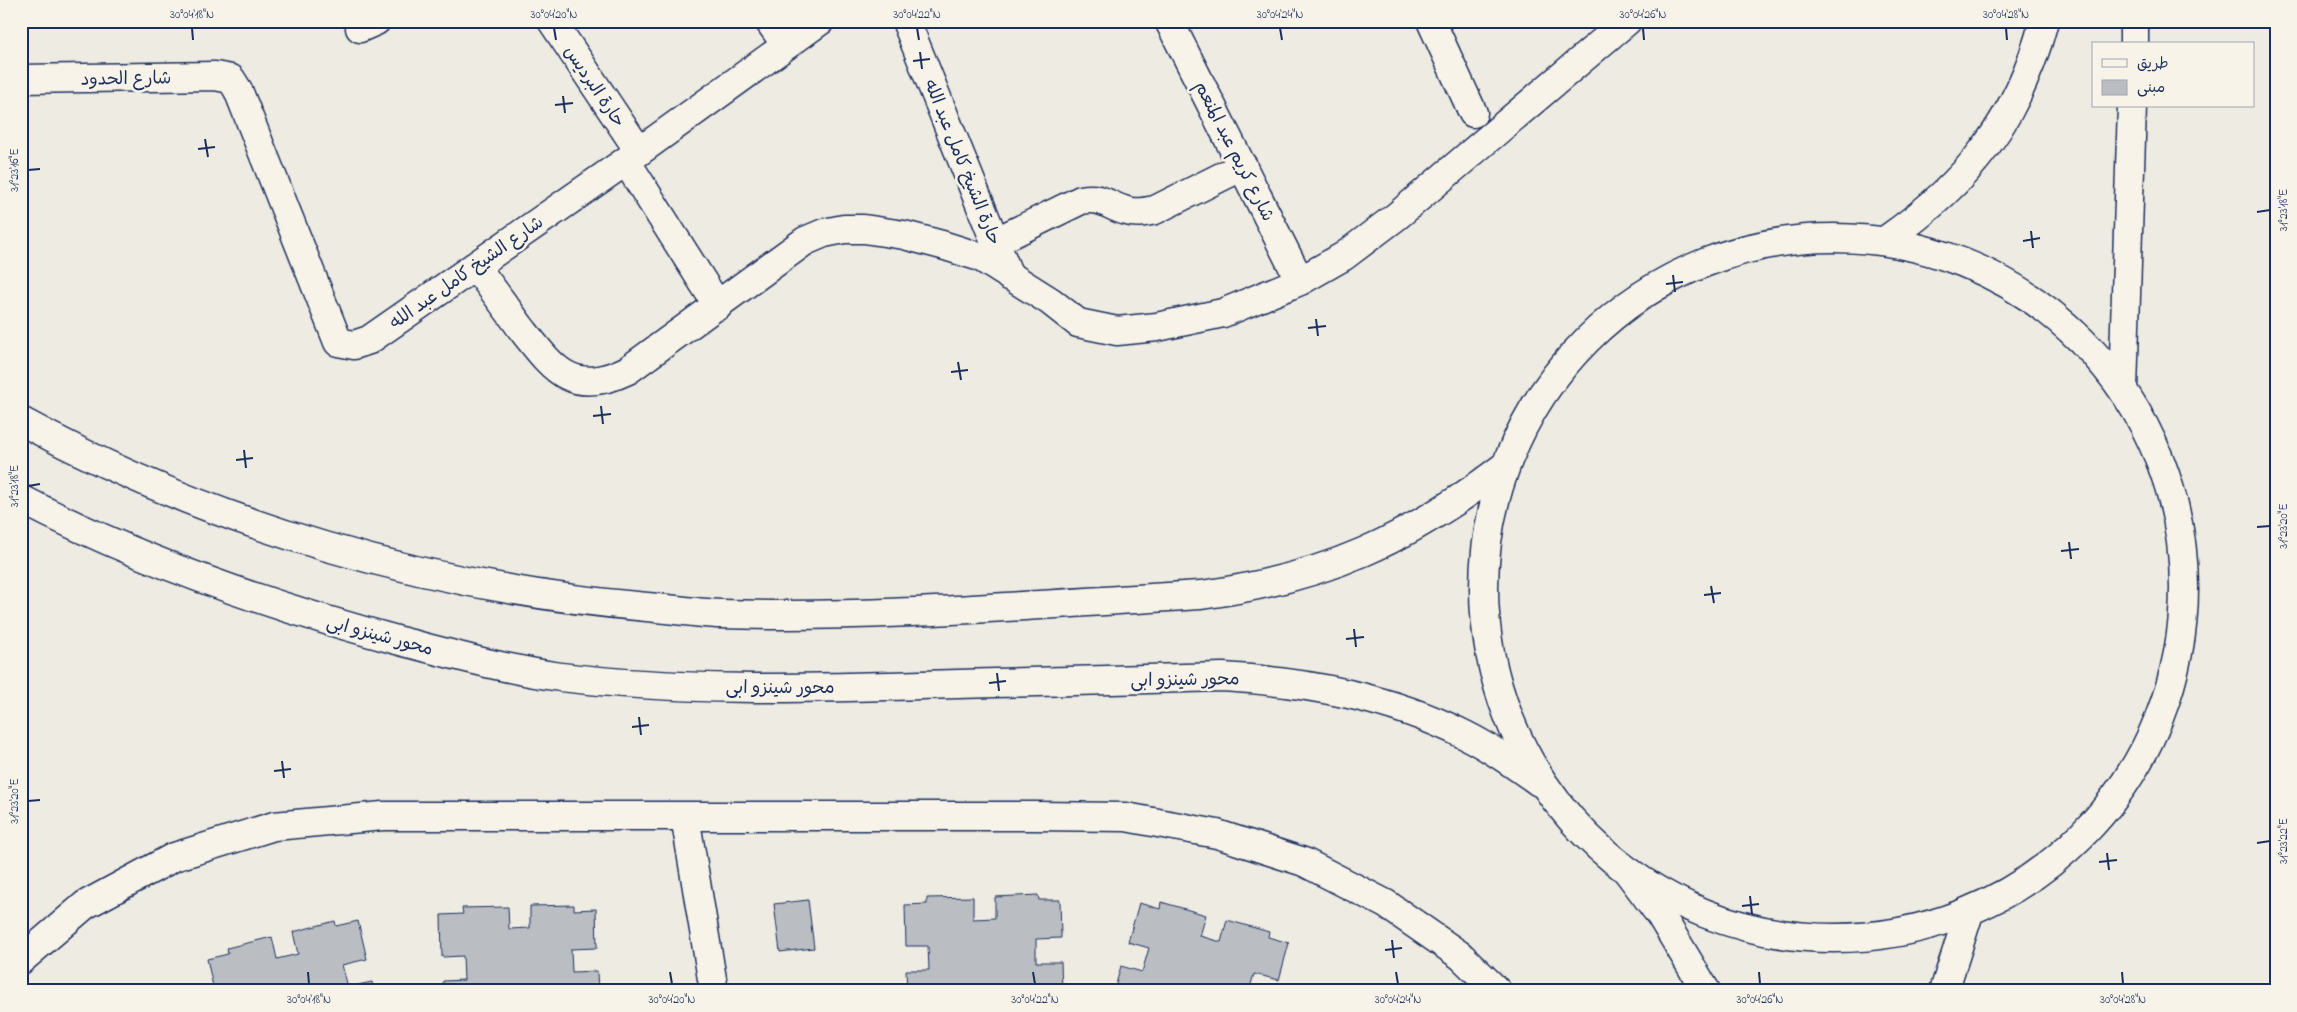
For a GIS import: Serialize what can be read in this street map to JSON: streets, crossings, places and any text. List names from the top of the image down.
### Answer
{
  "streets": {
    "main road": [
      "شارع الحدود",
      "حارة البرديس",
      "شارع كريم عبد المنعم",
      "حارة الشيخ كامل عبد الله",
      "شارع الشيخ كامل عبد الله",
      "محور شينزو ابى"
    ]
  },
  "crossings": [
    ["شارع الحدود", "شارع الشيخ كامل عبد الله"],
    ["حارة البرديس", "شارع الشيخ كامل عبد الله"]
  ],
  "legend": ["طريق", "مبنى"],
  "coordinates": [
    "30°04'18\"N",
    "30°04'20\"N",
    "30°04'22\"N",
    "30°04'24\"N",
    "30°04'26\"N",
    "30°04'28\"N",
    "31°23'16\"E",
    "31°23'18\"E",
    "31°23'20\"E",
    "31°23'22\"E"
  ]
}
